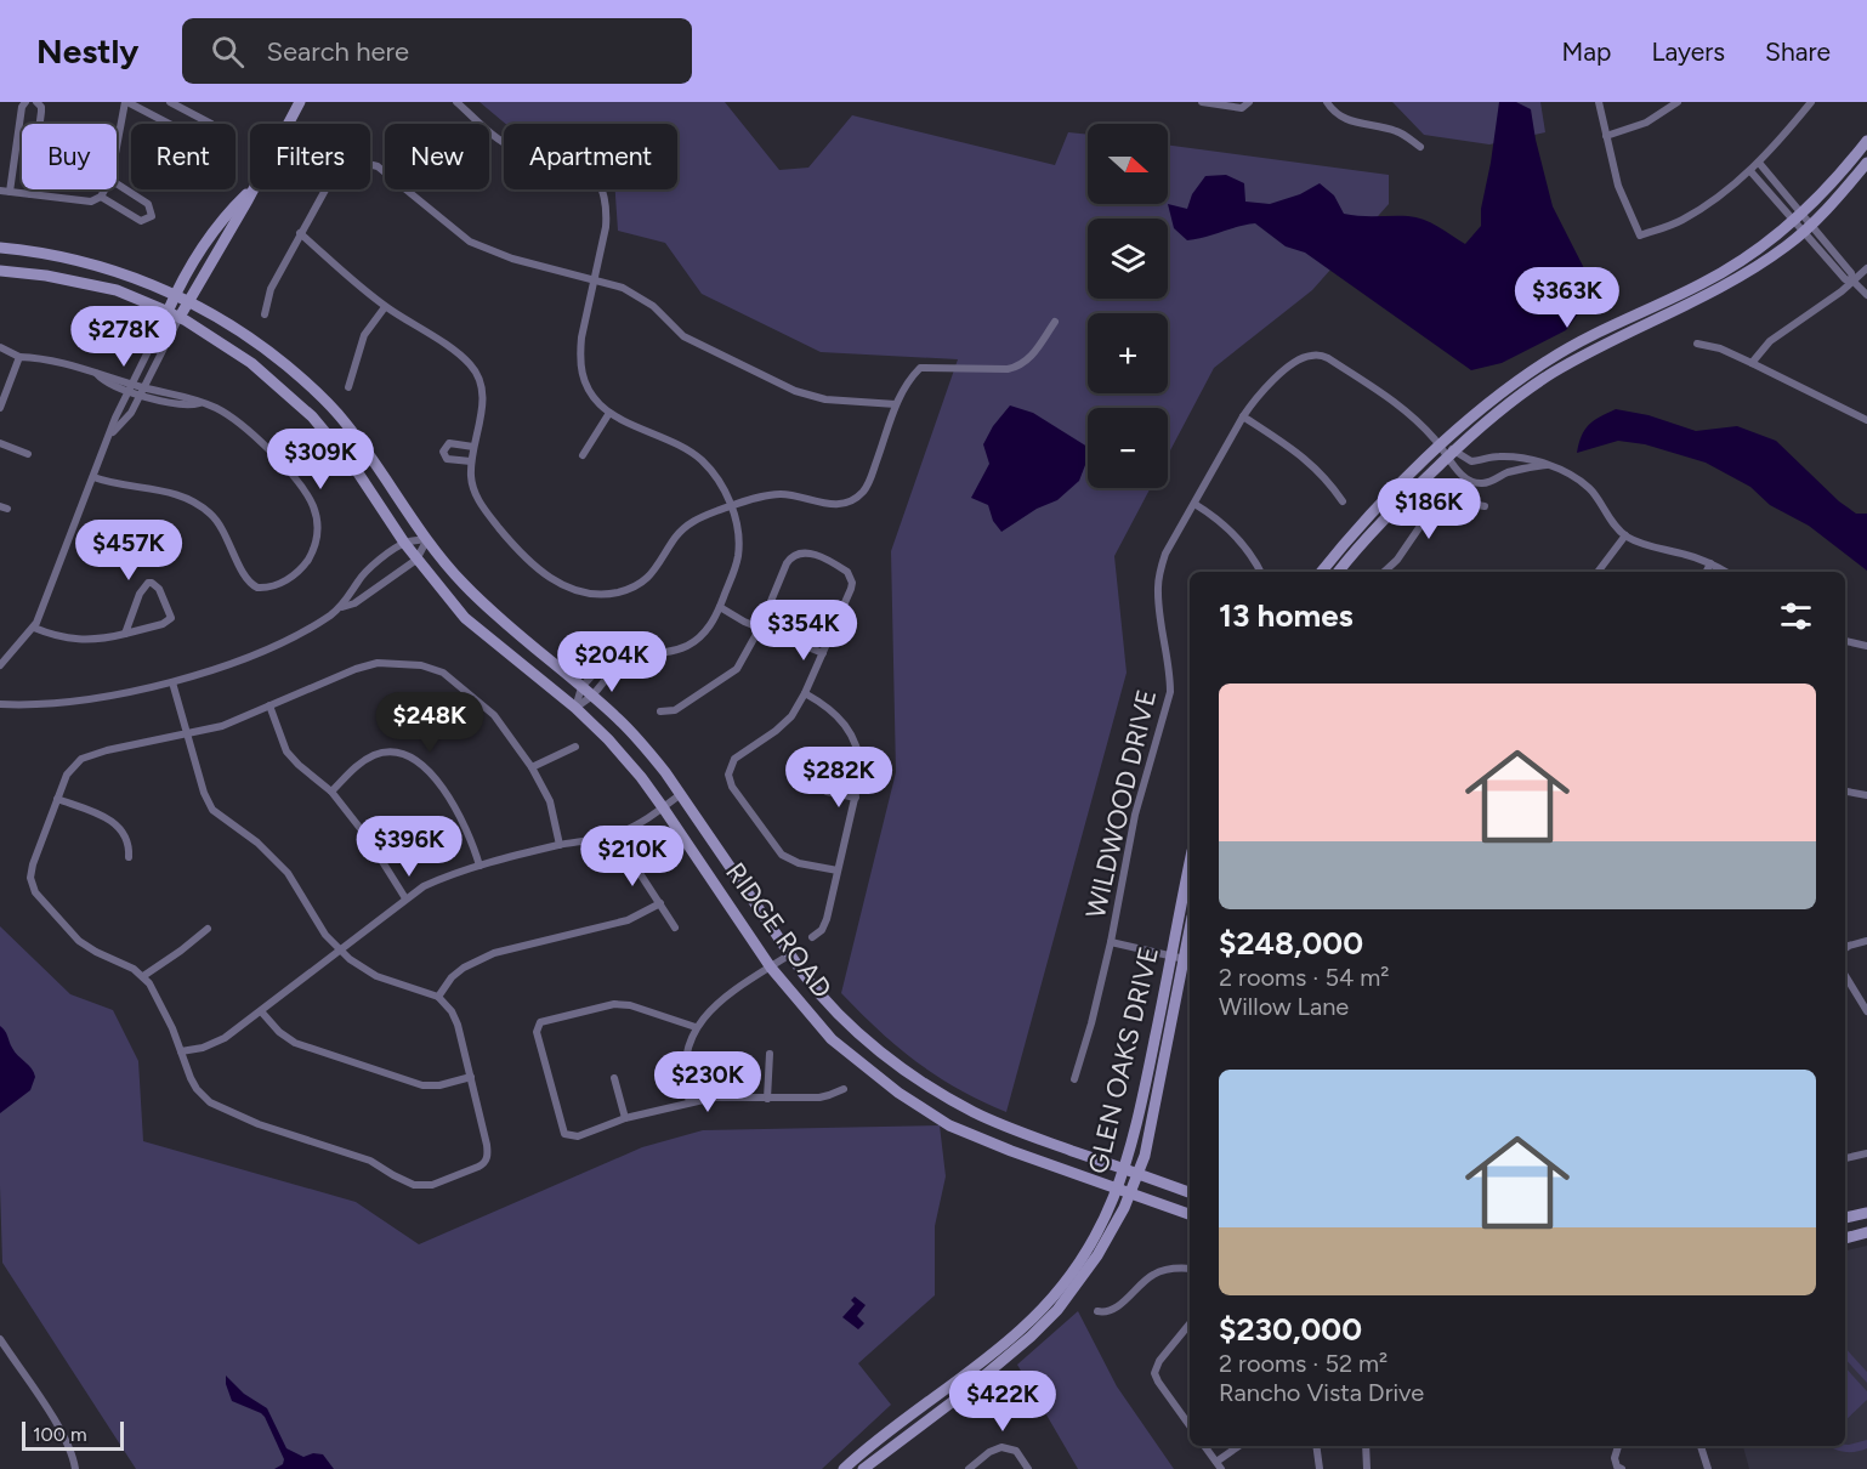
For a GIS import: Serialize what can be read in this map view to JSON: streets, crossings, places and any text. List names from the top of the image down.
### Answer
{
  "streets": {
    "main road": ["RIDGE ROAD", "GLEN OAKS DRIVE"],
    "street": ["WILDWOOD DRIVE"]
  },
  "crossings": [
    ["RIDGE ROAD", "GLEN OAKS DRIVE"]
  ],
  "scale_bar": "100 m",
  "north": "right",
  "page": {
    "header": "Nestly",
    "search": "Search here",
    "nav": ["Map", "Layers", "Share"],
    "map_buttons": ["+", "−"],
    "chip": [
      "Buy",
      "Rent",
      "Filters",
      "New",
      "Apartment"
    ],
    "price": [
      "$363K",
      "$278K",
      "$309K",
      "$186K",
      "$457K",
      "$354K",
      "$204K",
      "$248K",
      "$282K",
      "$396K",
      "$210K",
      "$230K",
      "$422K"
    ],
    "heading": "13 homes",
    "list": [
      {
        "name": "$248,000",
        "note": "2 rooms · 54 m² · Willow Lane"
      },
      {
        "name": "$230,000",
        "note": "2 rooms · 52 m² · Rancho Vista Drive"
      }
    ],
    "scale": "100 m"
  }
}
